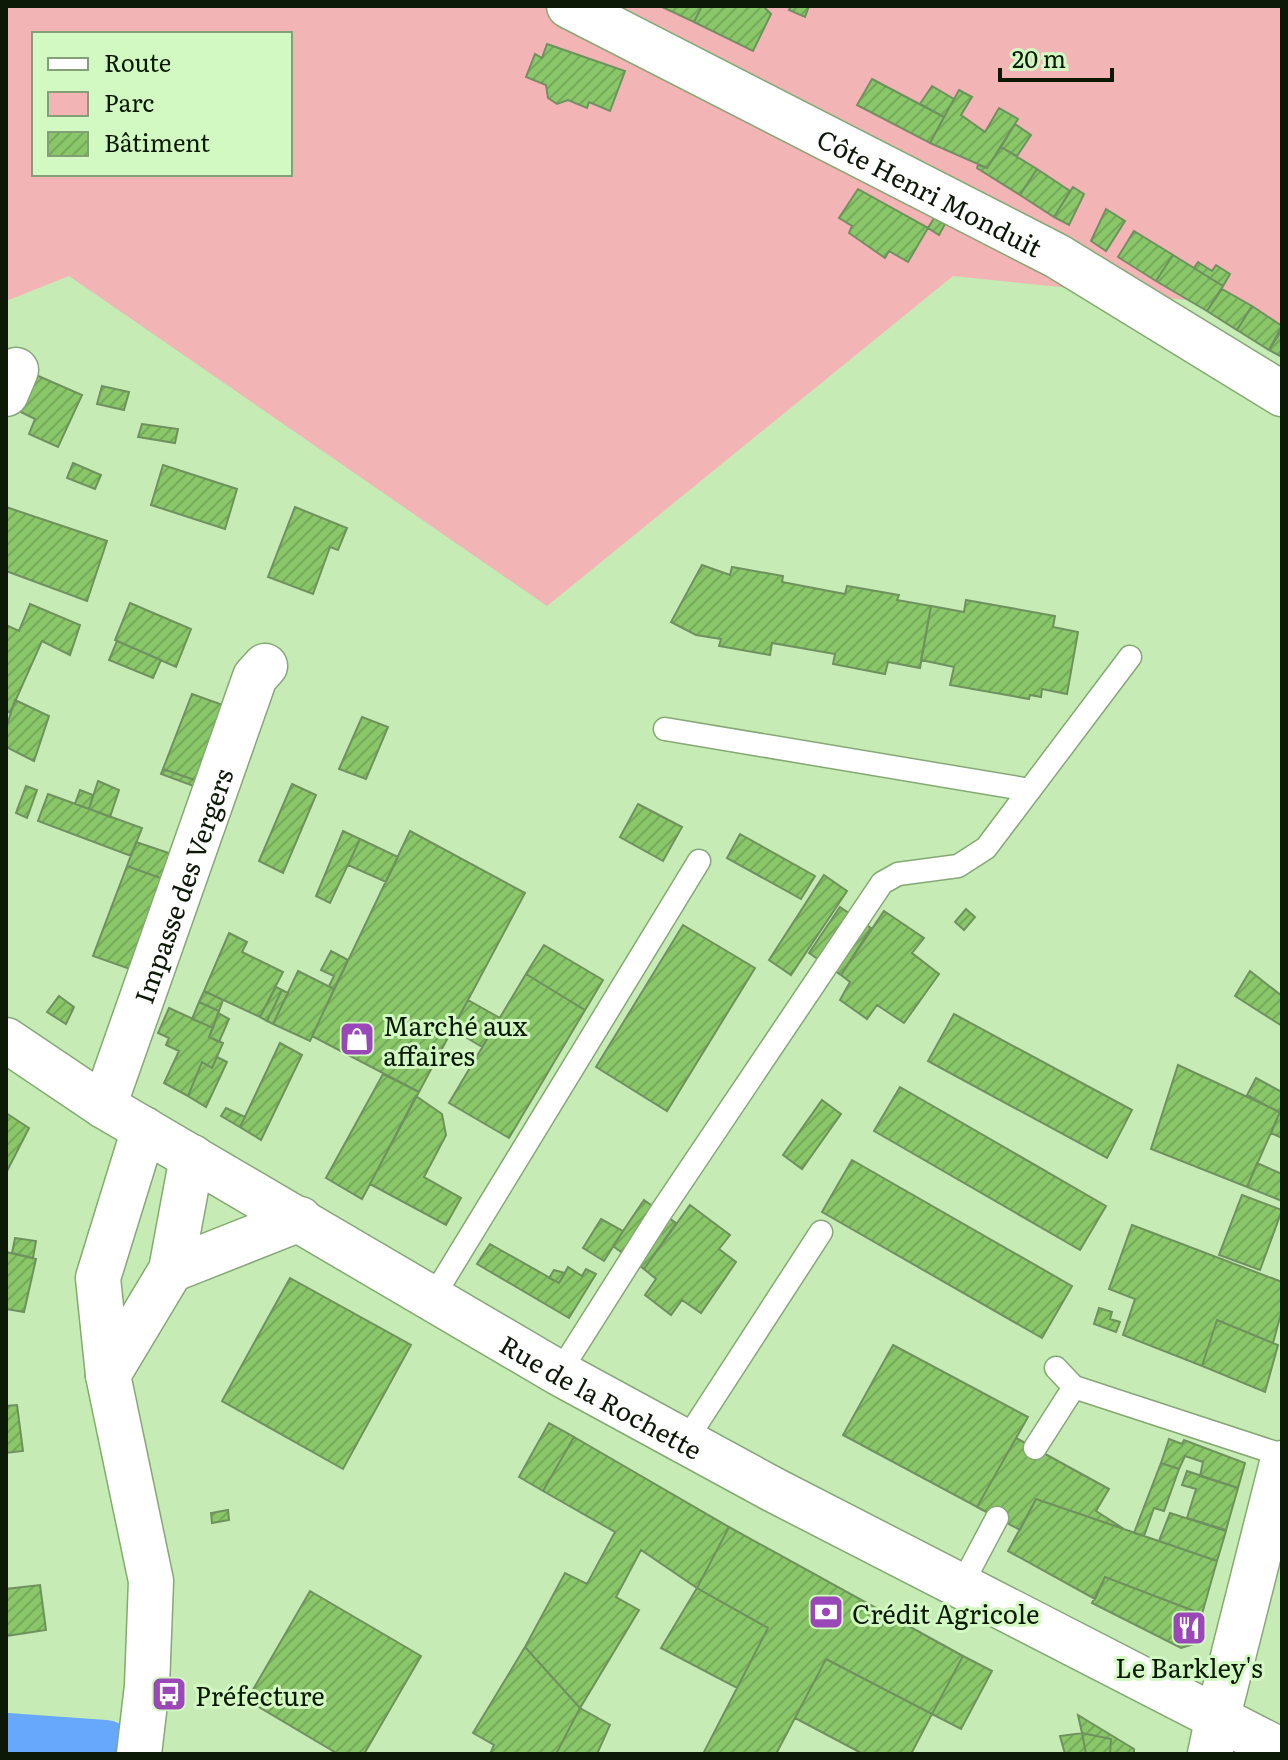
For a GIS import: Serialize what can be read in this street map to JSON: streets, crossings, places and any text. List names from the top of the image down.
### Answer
{
  "streets": {
    "street": ["Côte Henri Monduit", "Impasse des Vergers", "Rue de la Rochette"]
  },
  "crossings": [
    ["Impasse des Vergers", "Rue de la Rochette"]
  ],
  "places": {
    "shop": ["Marché aux affaires"],
    "bank": ["Crédit Agricole"],
    "restaurant": ["Le Barkley's"],
    "bus stop": ["Préfecture"]
  },
  "legend": ["Route", "Parc", "Bâtiment"],
  "scale_bar": "20 m"
}
